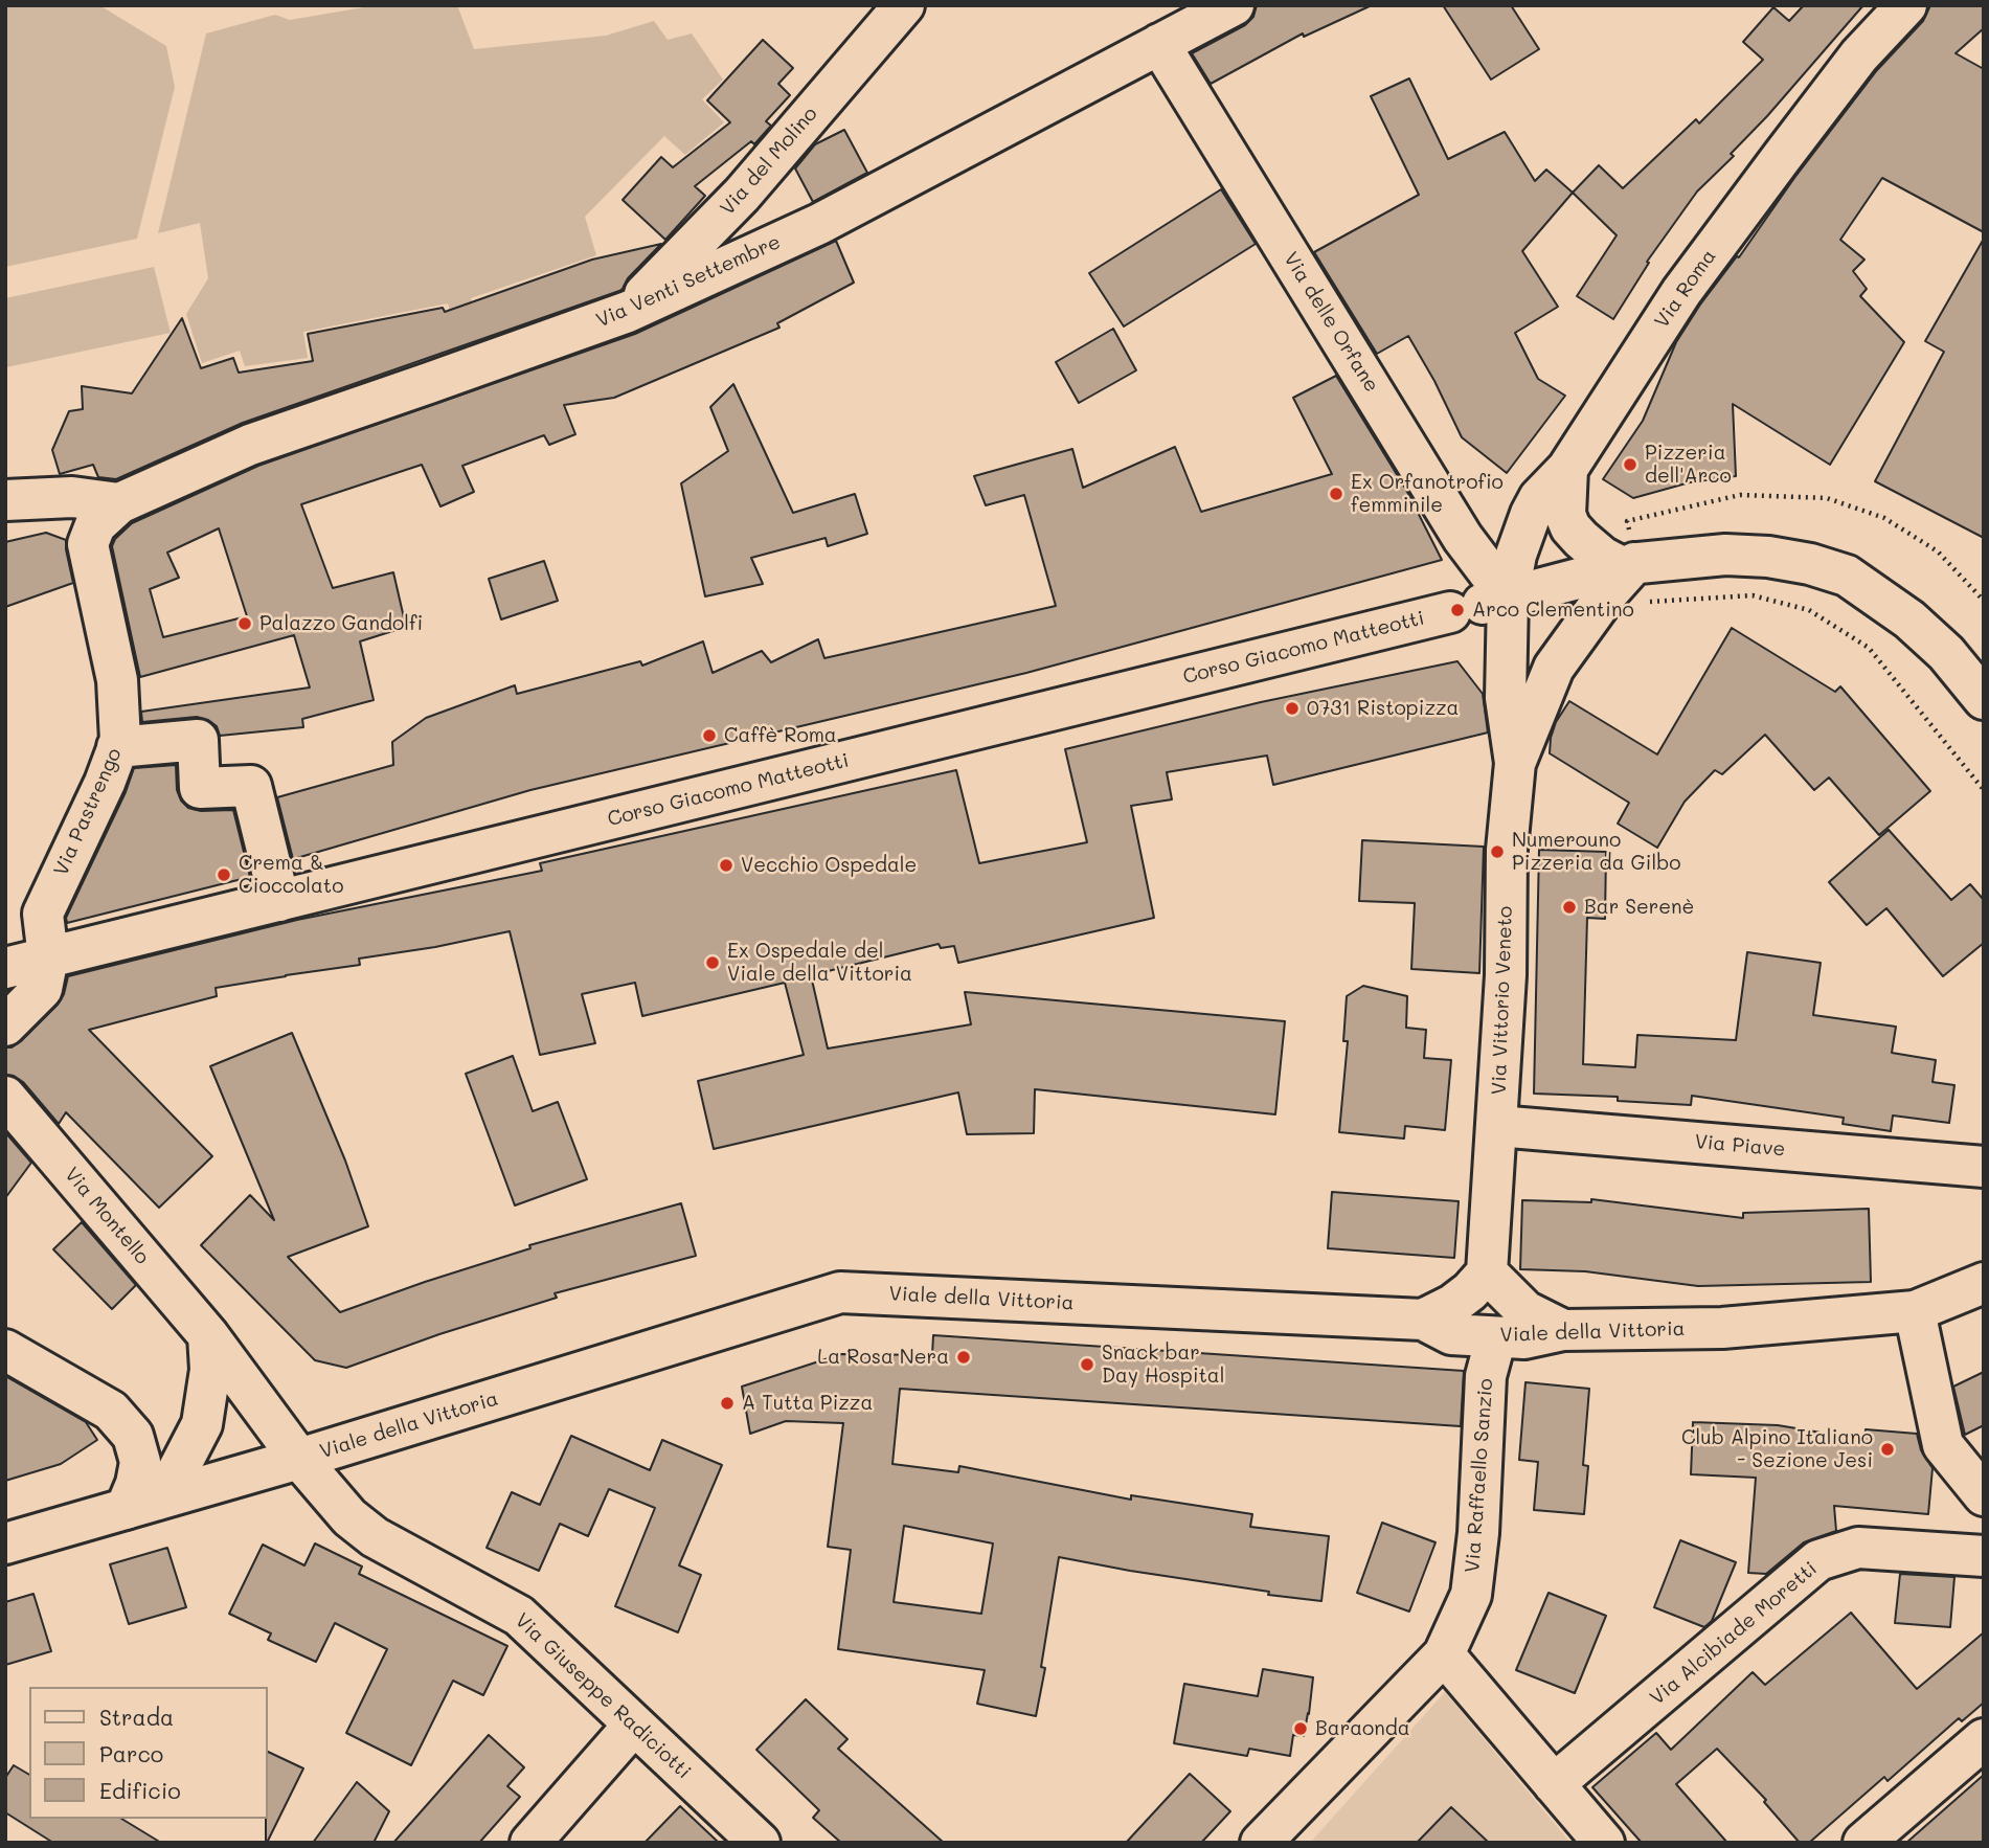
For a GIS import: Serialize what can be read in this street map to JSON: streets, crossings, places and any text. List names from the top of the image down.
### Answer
{
  "streets": {
    "street": [
      "Via del Molino",
      "Via Venti Settembre",
      "Via Roma",
      "Via delle Orfane",
      "Corso Giacomo Matteotti",
      "Via Pastrengo",
      "Via Vittorio Veneto",
      "Via Piave",
      "Via Montello",
      "Viale della Vittoria",
      "Via Raffaello Sanzio",
      "Via Alcibiade Moretti",
      "Via Giuseppe Radiciotti"
    ]
  },
  "crossings": [
    ["Via del Molino", "Via Venti Settembre"],
    ["Via Venti Settembre", "Via delle Orfane"],
    ["Via Roma", "Via delle Orfane"],
    ["Via Roma", "Corso Giacomo Matteotti"],
    ["Via Roma", "Via Vittorio Veneto"],
    ["Via delle Orfane", "Corso Giacomo Matteotti"],
    ["Via delle Orfane", "Via Vittorio Veneto"],
    ["Corso Giacomo Matteotti", "Via Pastrengo"],
    ["Corso Giacomo Matteotti", "Via Vittorio Veneto"],
    ["Via Vittorio Veneto", "Via Piave"],
    ["Via Montello", "Viale della Vittoria"],
    ["Via Montello", "Via Giuseppe Radiciotti"],
    ["Viale della Vittoria", "Via Raffaello Sanzio"],
    ["Viale della Vittoria", "Via Giuseppe Radiciotti"]
  ],
  "places": [
    "Pizzeria dell'Arco",
    "Ex Orfanotrofio femminile",
    "Arco Clementino",
    "Palazzo Gandolfi",
    "0731 Ristopizza",
    "Caffè Roma",
    "Numerouno Pizzeria da Gilbo",
    "Vecchio Ospedale",
    "Crema & Cioccolato",
    "Bar Serenè",
    "Ex Ospedale del Viale della Vittoria",
    "La Rosa Nera",
    "Snack bar Day Hospital",
    "A Tutta Pizza",
    "Club Alpino Italiano - Sezione Jesi",
    "Baraonda"
  ],
  "legend": ["Strada", "Parco", "Edificio"]
}
